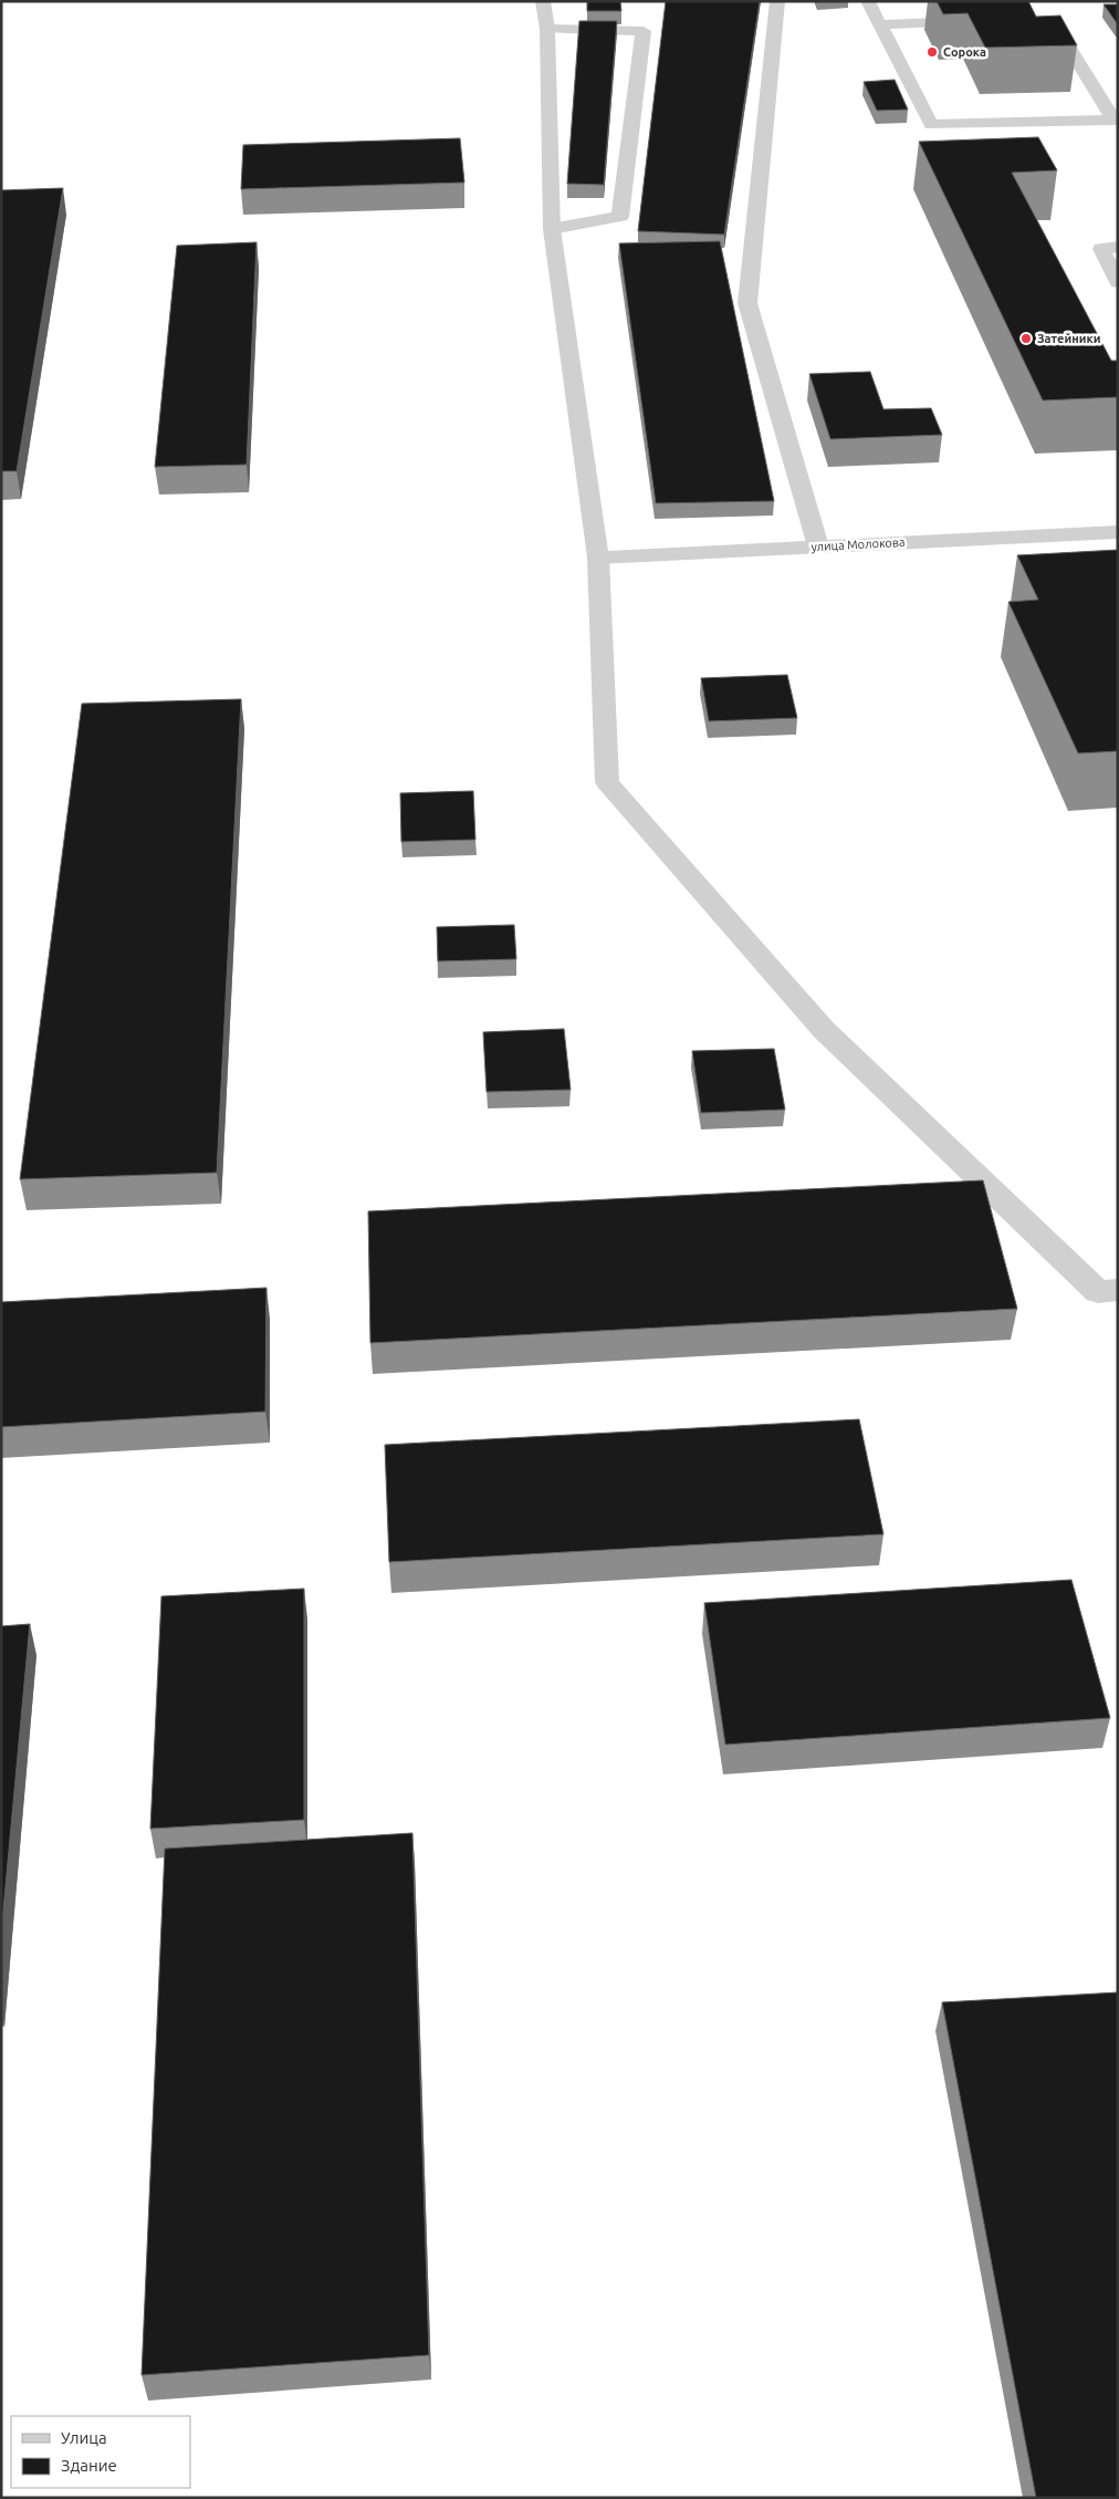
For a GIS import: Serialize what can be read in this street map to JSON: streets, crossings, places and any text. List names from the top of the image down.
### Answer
{
  "streets": {
    "street": ["улица Молокова"]
  },
  "places": ["Сорока", "Затейники"],
  "legend": ["Улица", "Здание"]
}
